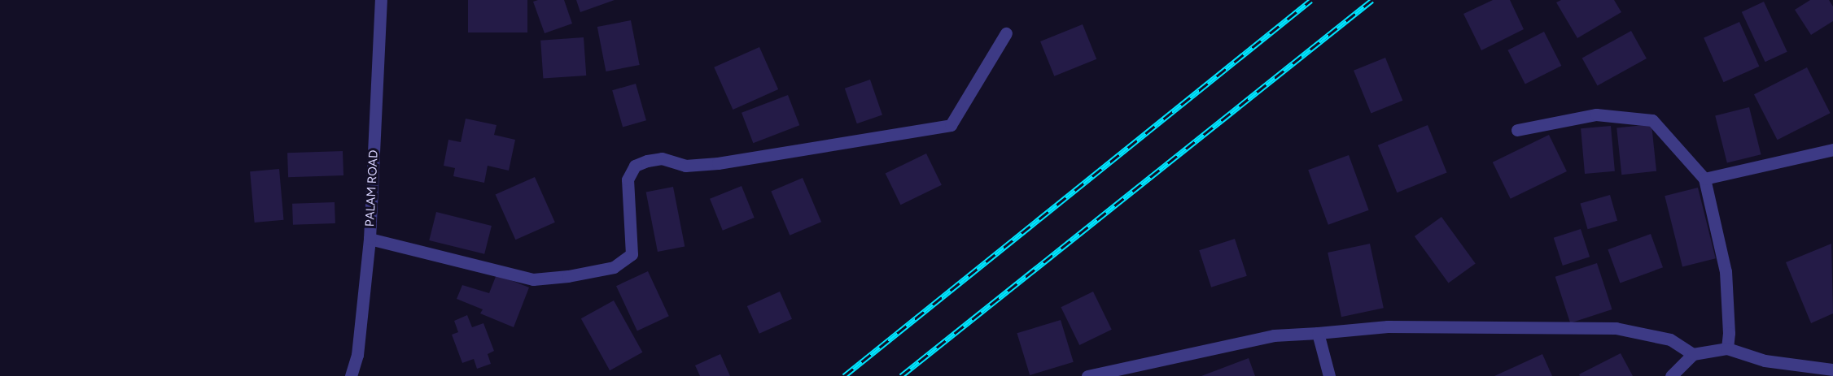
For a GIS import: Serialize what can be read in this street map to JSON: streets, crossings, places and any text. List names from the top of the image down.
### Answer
{
  "streets": {
    "street": ["PALAM ROAD"]
  }
}
